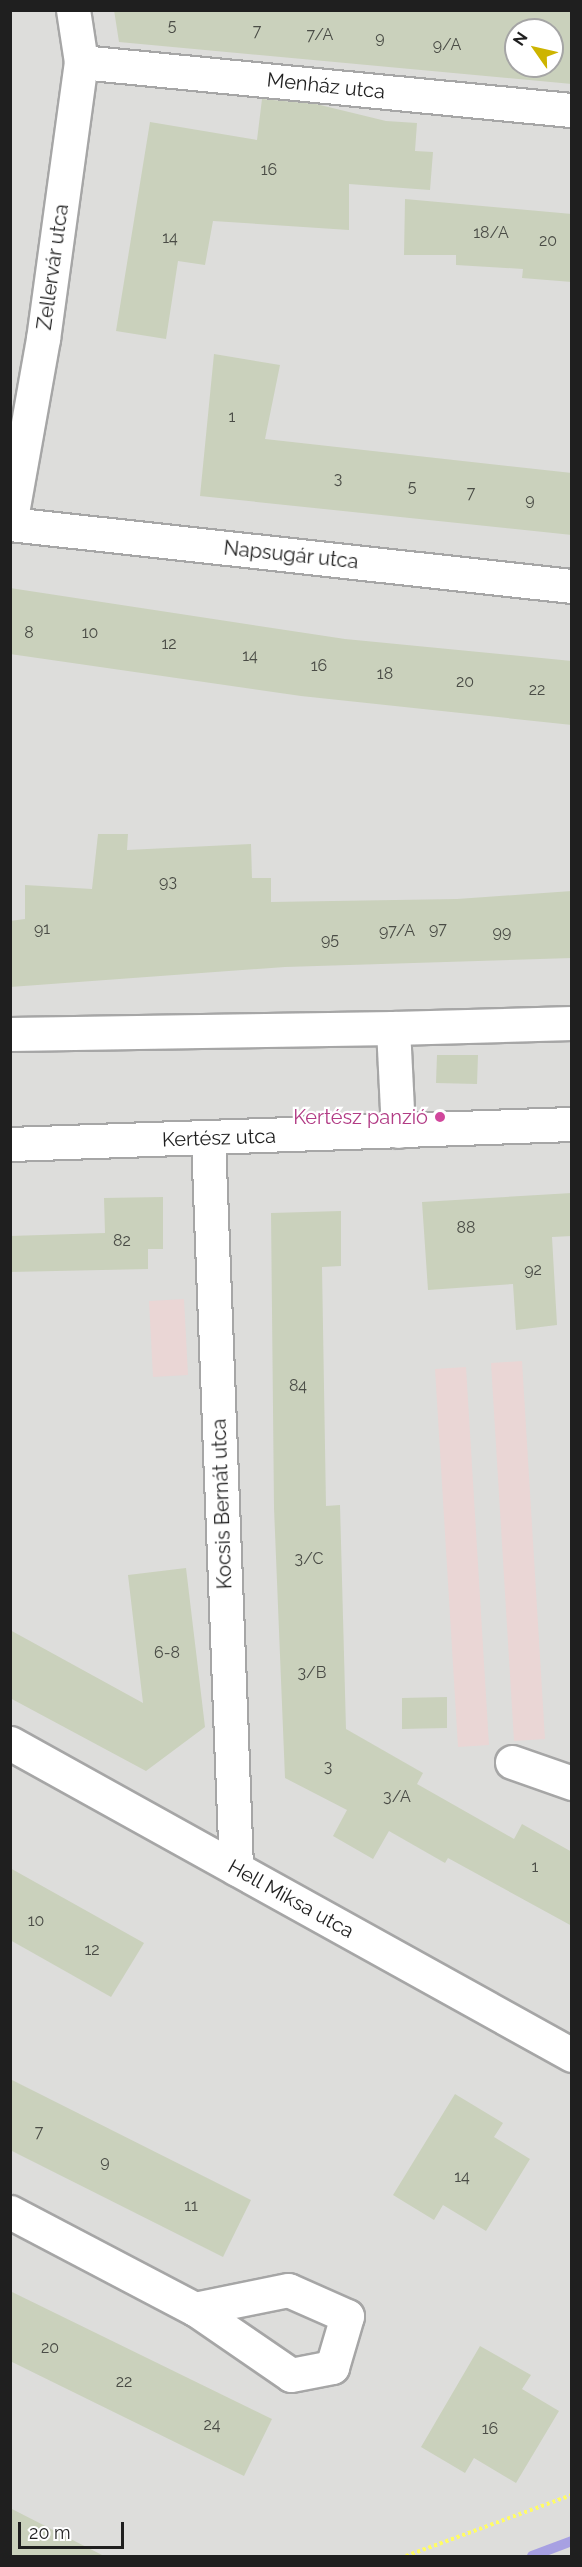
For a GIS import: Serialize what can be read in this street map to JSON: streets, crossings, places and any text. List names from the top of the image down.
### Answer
{
  "streets": {
    "street": [
      "Menház utca",
      "Zellervár utca",
      "Napsugár utca",
      "Kertész utca",
      "Kocsis Bernát utca",
      "Hell Miksa utca"
    ]
  },
  "crossings": [
    ["Menház utca", "Zellervár utca"],
    ["Zellervár utca", "Napsugár utca"],
    ["Kertész utca", "Kocsis Bernát utca"],
    ["Kocsis Bernát utca", "Hell Miksa utca"]
  ],
  "places": ["Kertész panzió"],
  "house_numbers": [
    "5",
    "7",
    "7/A",
    "9",
    "9/A",
    "16",
    "18/A",
    "14",
    "20",
    "1",
    "3",
    "5",
    "7",
    "9",
    "8",
    "10",
    "12",
    "14",
    "16",
    "18",
    "20",
    "22",
    "93",
    "91",
    "97",
    "97/A",
    "99",
    "95",
    "88",
    "82",
    "92",
    "84",
    "3/C",
    "6-8",
    "3/B",
    "3",
    "3/A",
    "1",
    "10",
    "12",
    "7",
    "9",
    "14",
    "11",
    "20",
    "22",
    "24",
    "16"
  ],
  "scale_bar": "20 m",
  "north": "top left"
}
